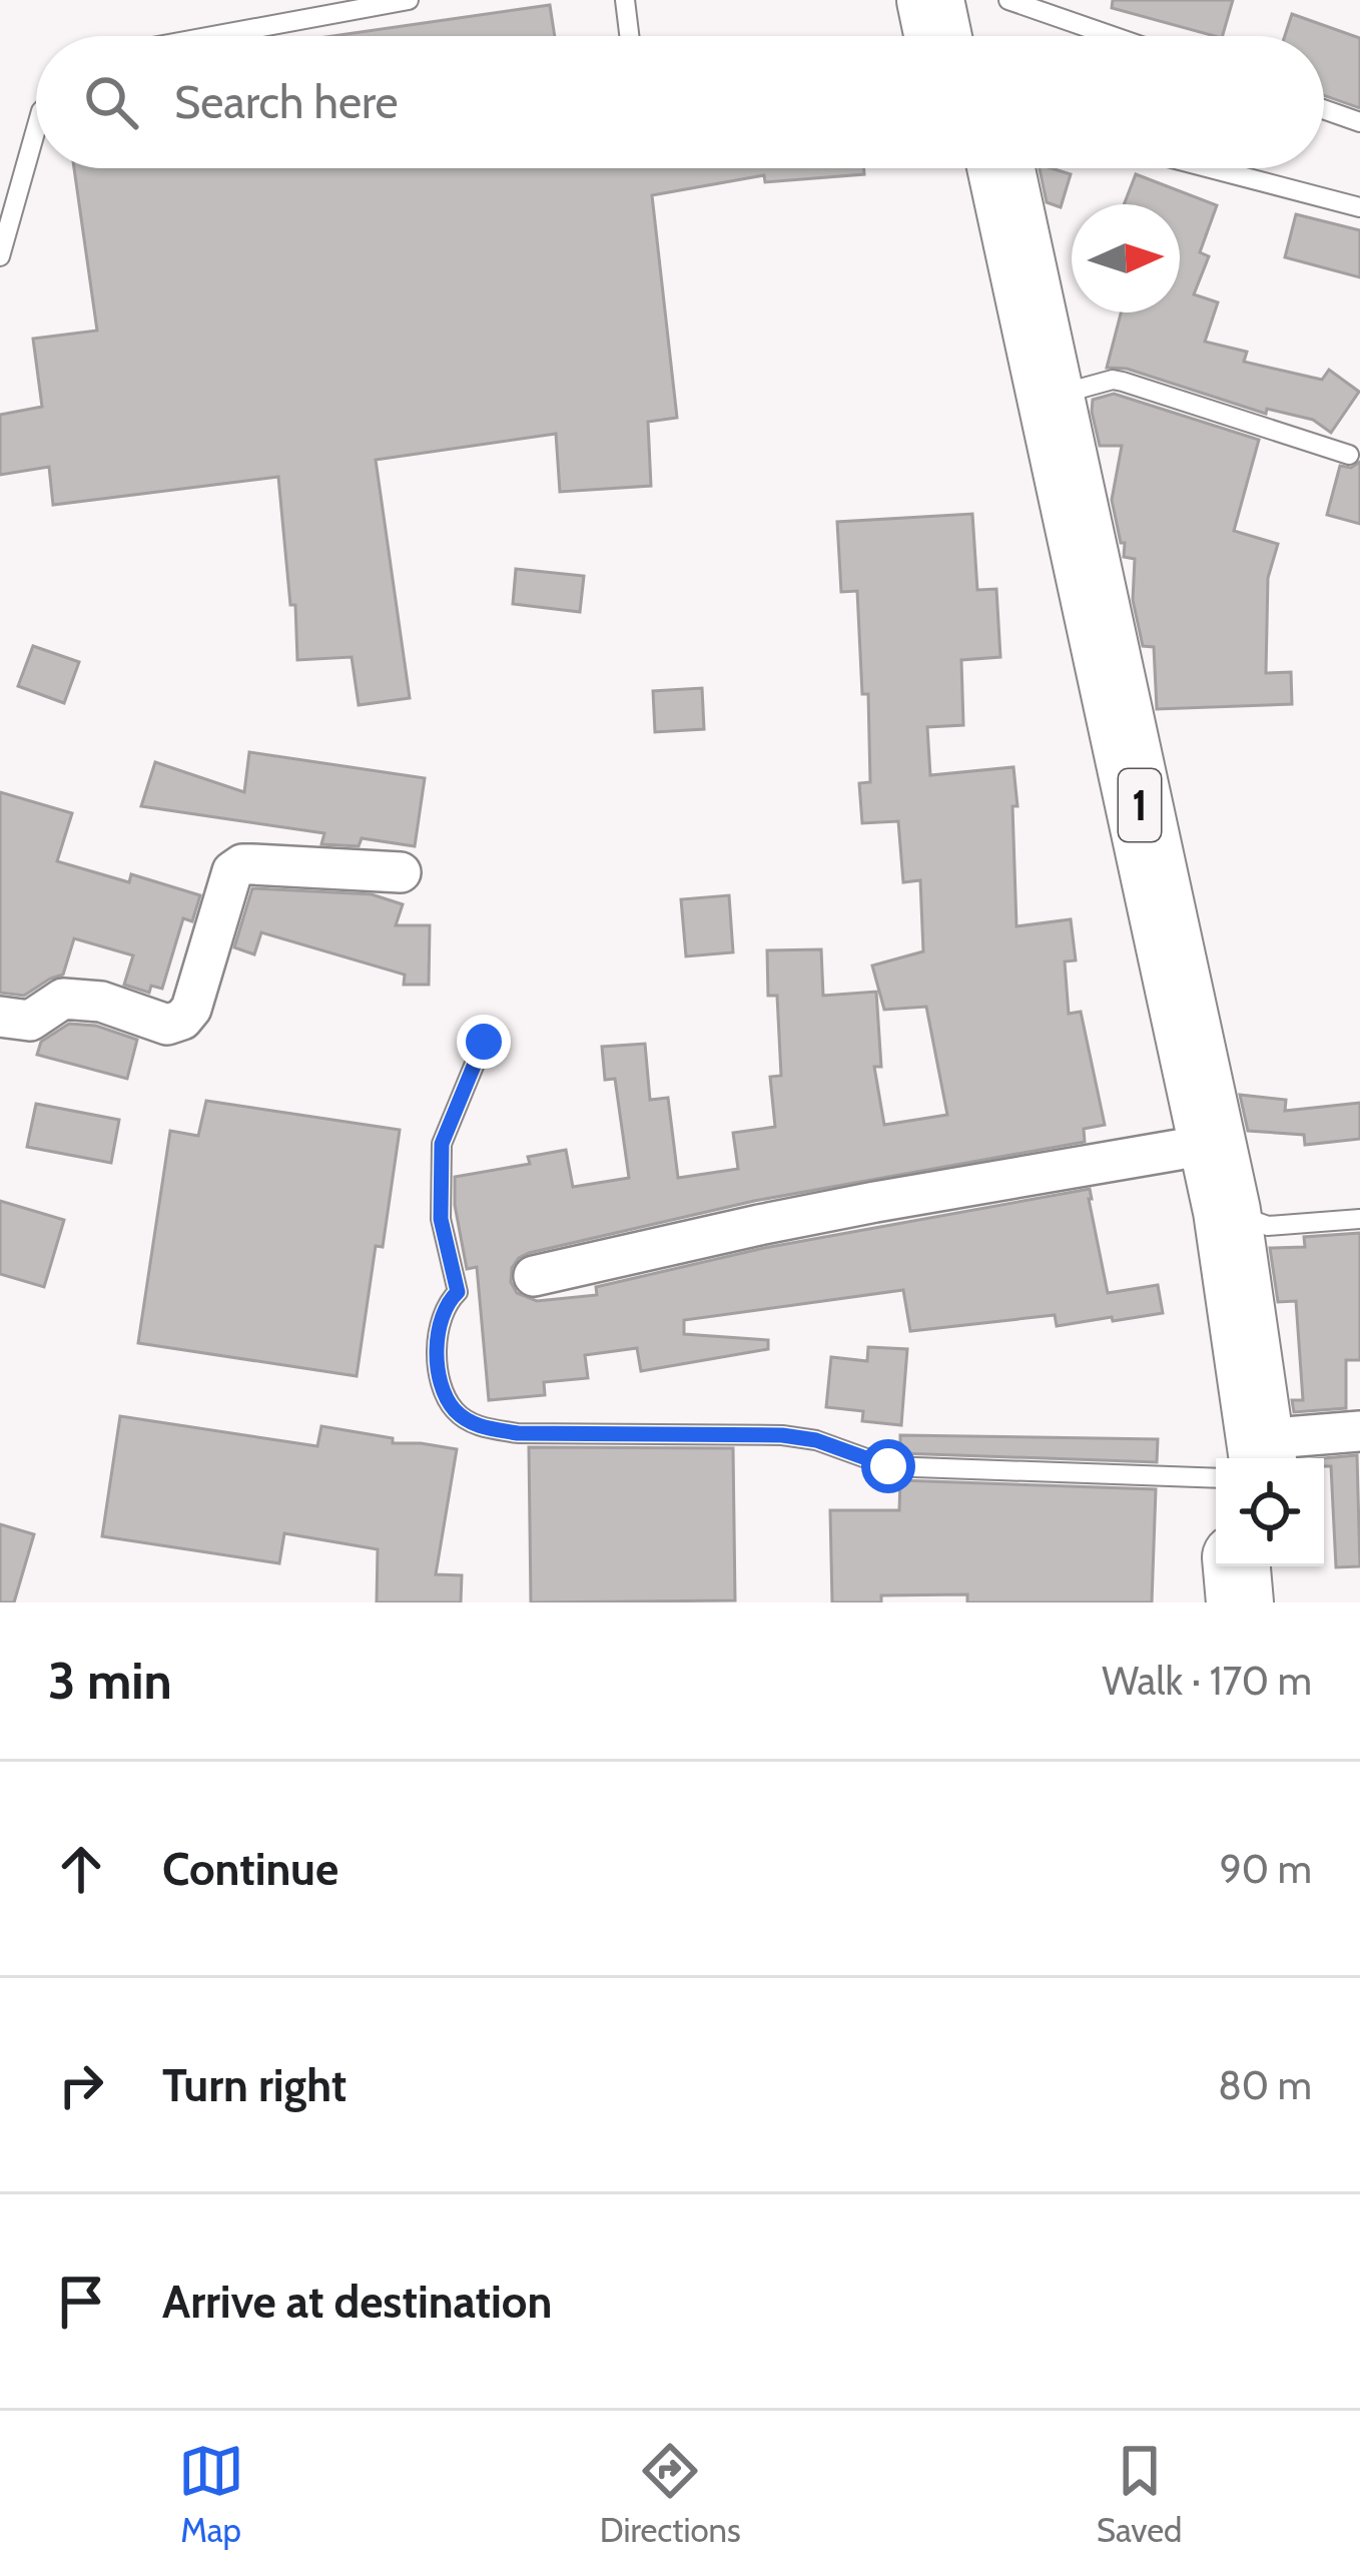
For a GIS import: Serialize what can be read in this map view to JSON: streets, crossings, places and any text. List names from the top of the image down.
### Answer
{
  "streets": {
    "highway": ["1"]
  },
  "north": "right",
  "page": {
    "search": "Search here",
    "heading": ["3 min", "Walk · 170 m"],
    "list": [
      ["Continue", "90 m"],
      ["Turn right", "80 m"],
      "Arrive at destination"
    ],
    "nav": ["Map", "Directions", "Saved"]
  }
}
